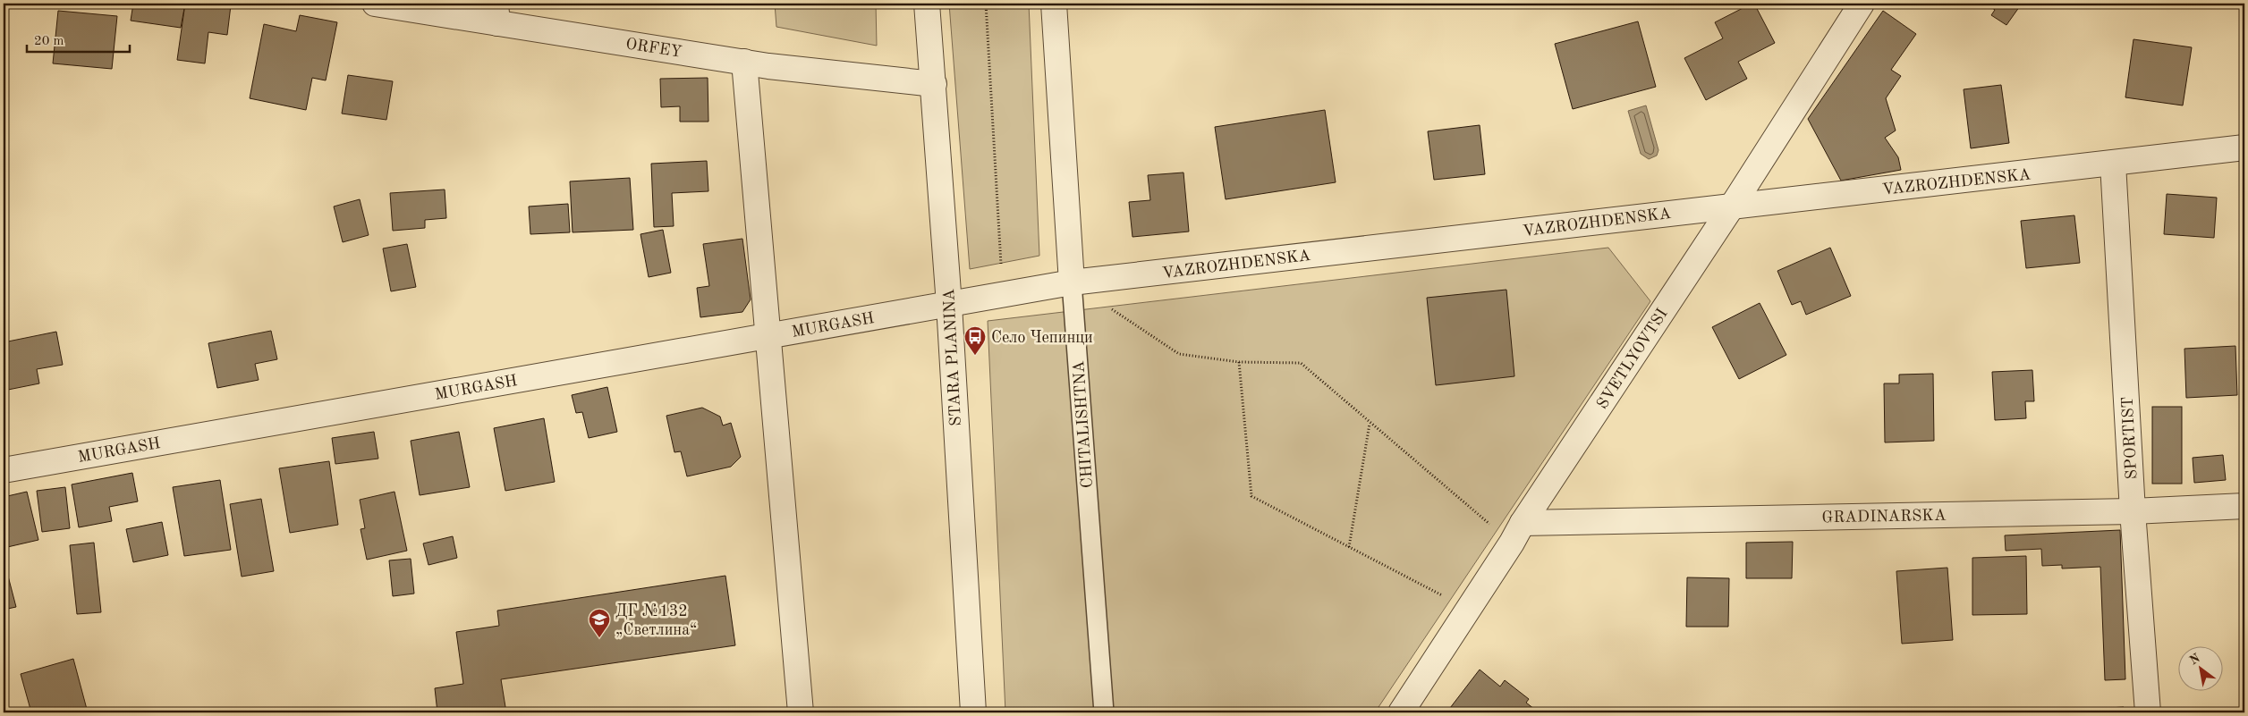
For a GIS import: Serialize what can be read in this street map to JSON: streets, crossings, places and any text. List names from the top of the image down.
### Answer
{
  "streets": {
    "street": [
      "ORFEY",
      "VAZROZHDENSKA",
      "MURGASH",
      "STARA PLANINA",
      "SVETLYOVTSI",
      "CHITALISHTNA",
      "SPORTIST",
      "GRADINARSKA"
    ]
  },
  "crossings": [
    ["ORFEY", "STARA PLANINA"],
    ["VAZROZHDENSKA", "MURGASH"],
    ["VAZROZHDENSKA", "STARA PLANINA"],
    ["VAZROZHDENSKA", "SVETLYOVTSI"],
    ["VAZROZHDENSKA", "CHITALISHTNA"],
    ["VAZROZHDENSKA", "SPORTIST"],
    ["MURGASH", "STARA PLANINA"],
    ["SVETLYOVTSI", "GRADINARSKA"],
    ["SPORTIST", "GRADINARSKA"]
  ],
  "places": {
    "bus stop": ["Село Чепинци"],
    "school or university": ["ДГ №132 „Светлина“"]
  },
  "scale_bar": "20 m",
  "north": "top left"
}
